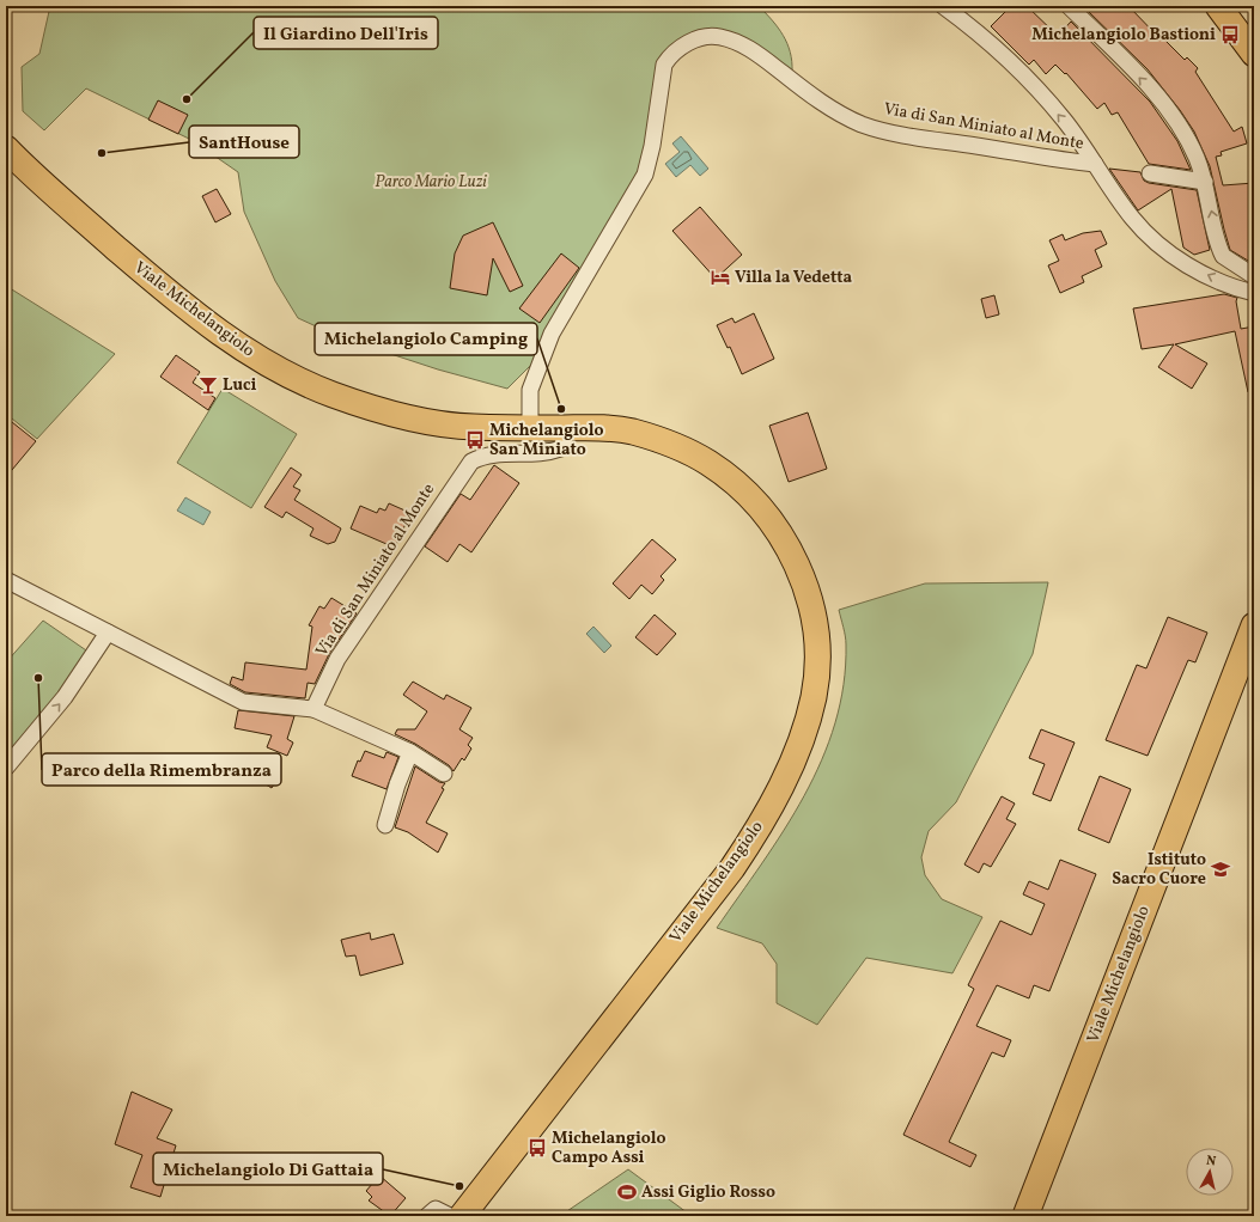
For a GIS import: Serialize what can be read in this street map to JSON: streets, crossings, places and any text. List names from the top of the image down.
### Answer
{
  "streets": {
    "main road": ["Viale Michelangiolo"],
    "street": ["Via di San Miniato al Monte"]
  },
  "crossings": [
    ["Via di San Miniato al Monte", "Viale Michelangiolo"]
  ],
  "parks": ["Parco Mario Luzi"],
  "places": {
    "bus stop": ["Michelangiolo Bastioni", "Michelangiolo San Miniato", "Michelangiolo Campo Assi"],
    "other": [
      "Il Giardino Dell'Iris",
      "SantHouse",
      "Michelangiolo Camping",
      "Parco della Rimembranza",
      "Michelangiolo Di Gattaia"
    ],
    "hotel": ["Villa la Vedetta"],
    "bar": ["Luci"],
    "school or university": ["Istituto Sacro Cuore"],
    "sports": ["Assi Giglio Rosso"]
  },
  "north": "top"
}
